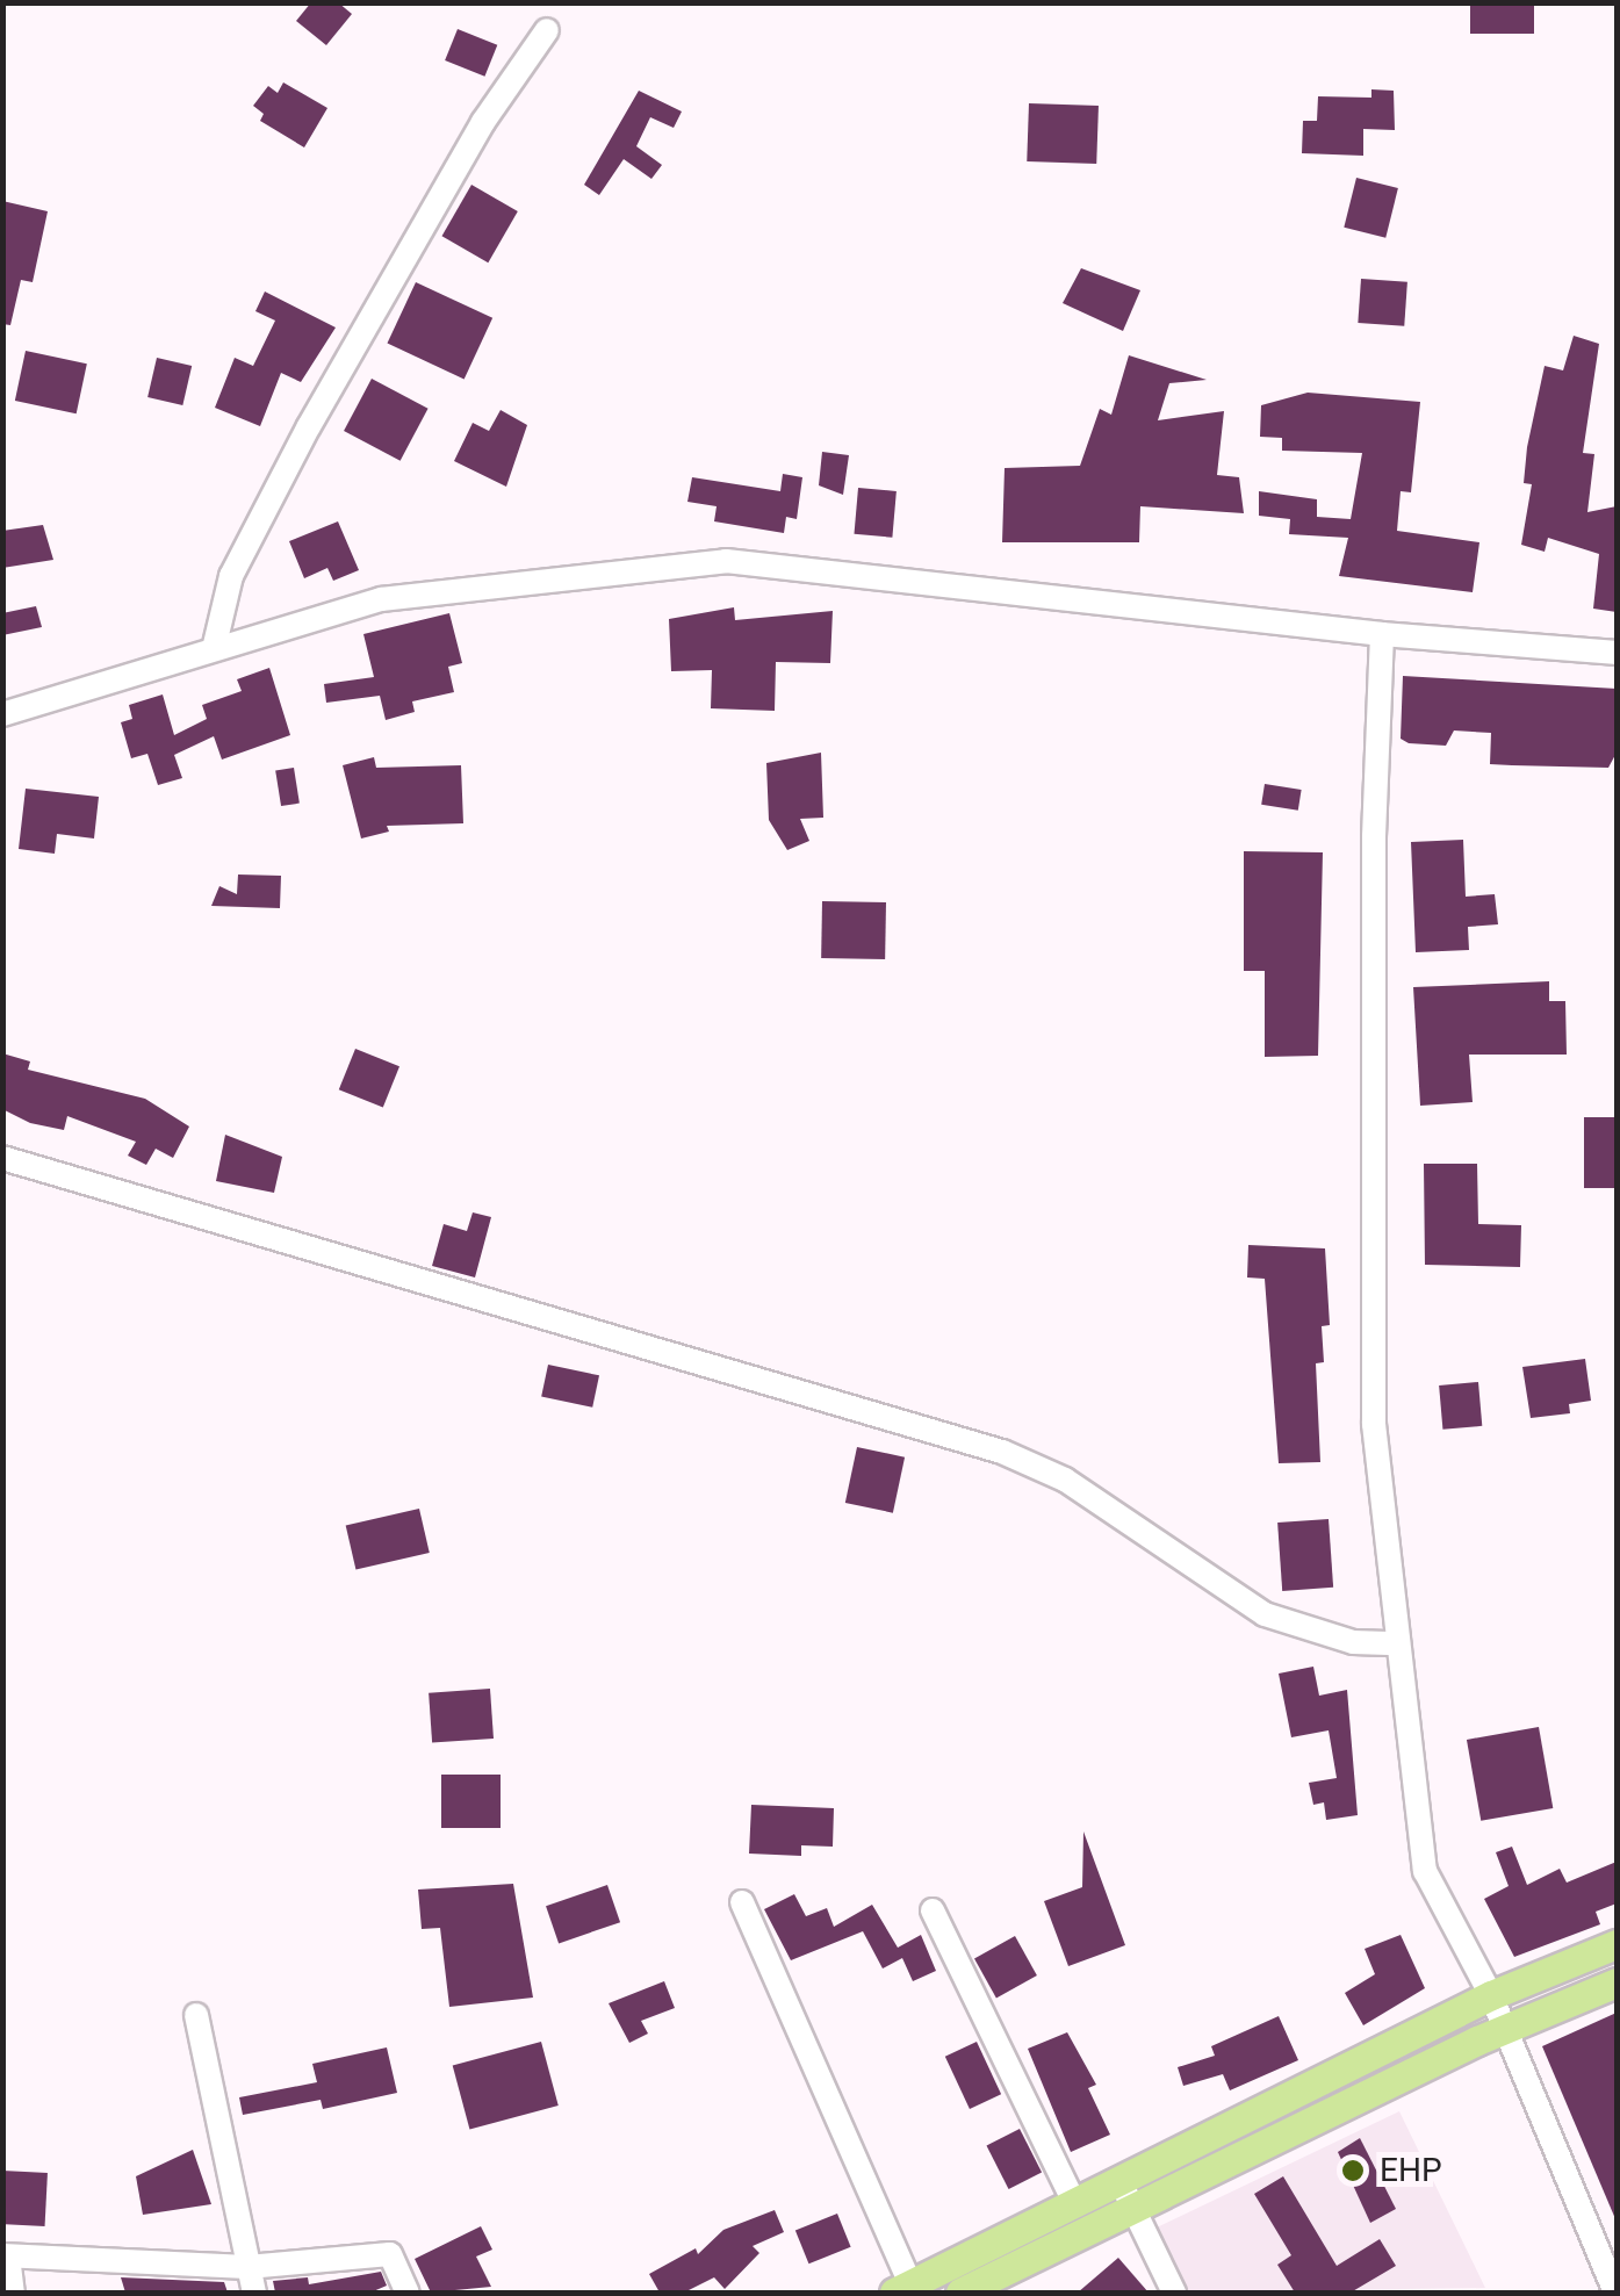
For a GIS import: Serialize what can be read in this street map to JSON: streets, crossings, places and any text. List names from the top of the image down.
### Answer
{
  "places": ["EHP"]
}
